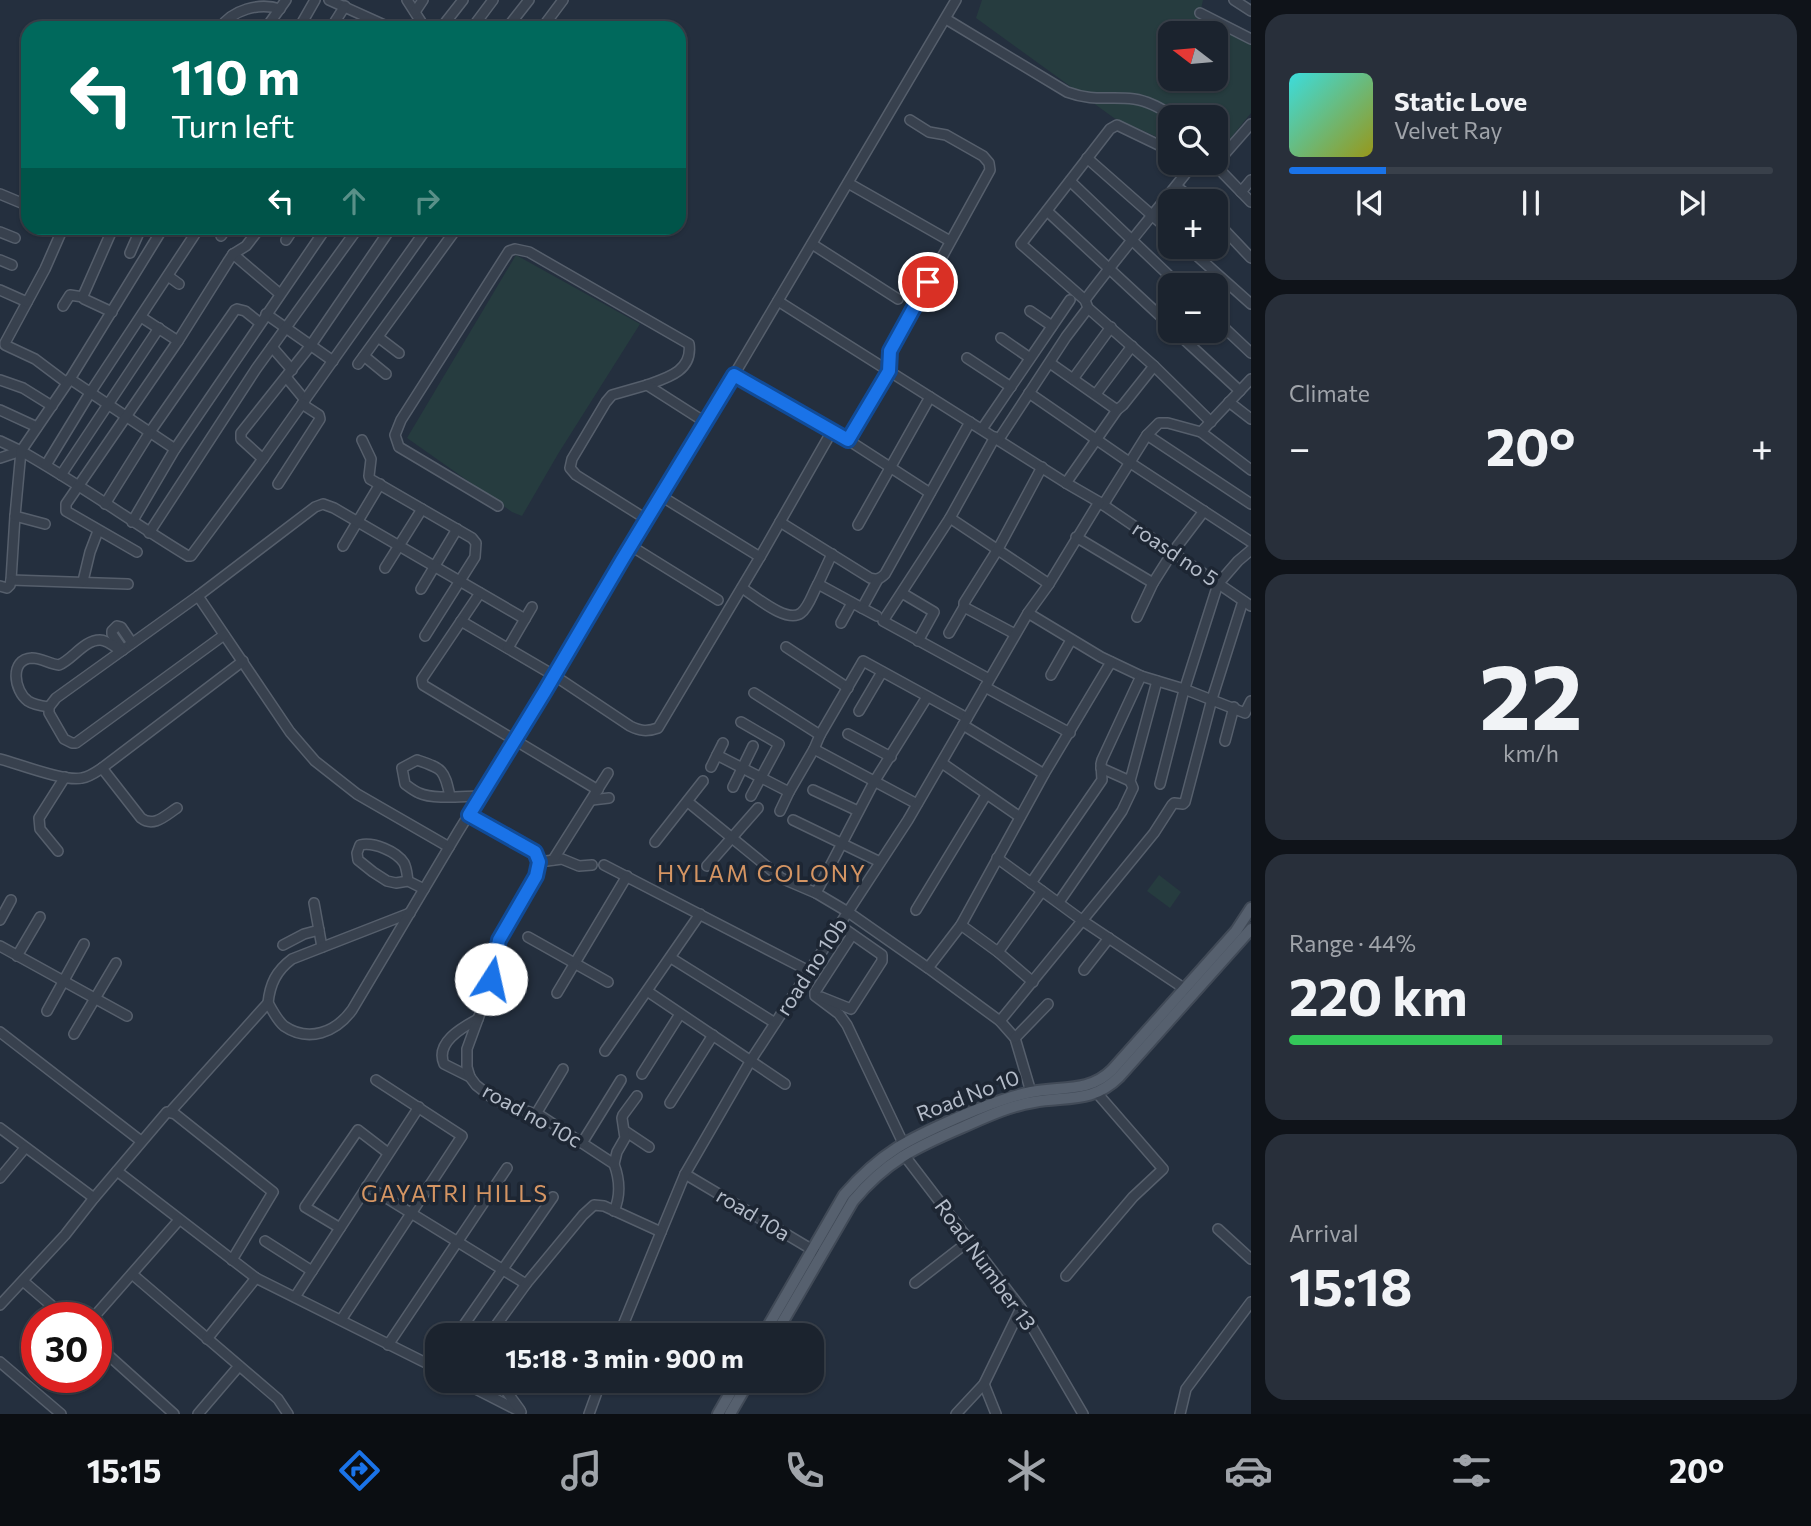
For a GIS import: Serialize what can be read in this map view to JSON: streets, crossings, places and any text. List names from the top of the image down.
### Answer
{
  "streets": {
    "main road": ["Road No 10"],
    "street": [
      "roasd no 5",
      "road no 10b",
      "road no 10c",
      "road 10a",
      "Road Number 13"
    ]
  },
  "crossings": [
    ["roasd no 5", "road no 10b"],
    ["road no 10b", "road 10a"],
    ["Road No 10", "road 10a"],
    ["Road No 10", "Road Number 13"]
  ],
  "districts": ["HYLAM COLONY", "GAYATRI HILLS"],
  "north": "left",
  "page": {
    "map_buttons": ["+", "−"],
    "turn": ["110 m", "Turn left"],
    "song": ["Static Love", "Velvet Ray"],
    "tile": [
      "Climate",
      ["22", "km/h"],
      ["Range · 44%", "220 km"],
      ["Arrival", "15:18"]
    ],
    "heat": ["−", "20°", "+"],
    "limit": "30",
    "trip": "15:18 · 3 min · 900 m",
    "tabs": ["15:15", "20°"]
  }
}
